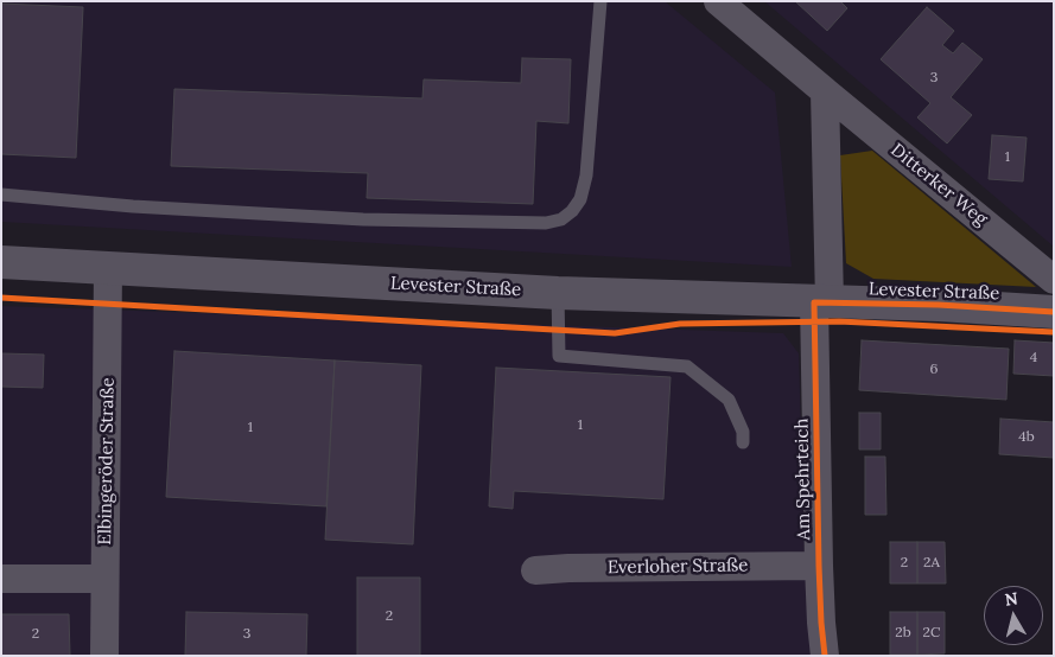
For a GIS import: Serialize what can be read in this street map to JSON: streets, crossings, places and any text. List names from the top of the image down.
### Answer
{
  "streets": {
    "street": [
      "Ditterker Weg",
      "Levester Straße",
      "Elbingeröder Straße",
      "Am Spehrteich",
      "Everloher Straße"
    ]
  },
  "crossings": [
    ["Levester Straße", "Elbingeröder Straße"],
    ["Levester Straße", "Am Spehrteich"],
    ["Am Spehrteich", "Everloher Straße"]
  ],
  "house_numbers": [
    "3",
    "1",
    "4",
    "6",
    "1",
    "1",
    "4b",
    "2",
    "2A",
    "2",
    "2b",
    "2C",
    "2",
    "3"
  ],
  "north": "top"
}
